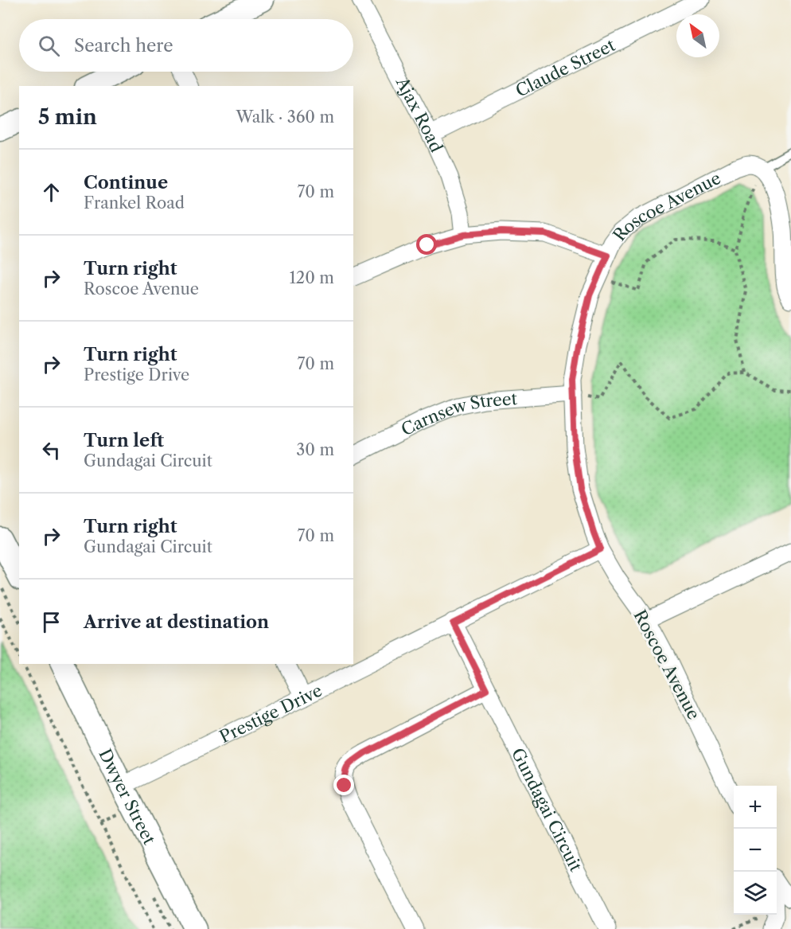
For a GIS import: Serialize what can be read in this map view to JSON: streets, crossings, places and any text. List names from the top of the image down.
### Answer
{
  "streets": {
    "street": [
      "Claude Street",
      "Ajax Road",
      "Roscoe Avenue",
      "Carnsew Street",
      "Prestige Drive",
      "Dwyer Street",
      "Gundagai Circuit"
    ]
  },
  "crossings": [
    ["Claude Street", "Ajax Road"],
    ["Roscoe Avenue", "Carnsew Street"],
    ["Roscoe Avenue", "Prestige Drive"],
    ["Prestige Drive", "Dwyer Street"],
    ["Prestige Drive", "Gundagai Circuit"]
  ],
  "north": "top left",
  "page": {
    "search": "Search here",
    "heading": ["5 min", "Walk · 360 m"],
    "list": [
      ["Continue", "Frankel Road", "70 m"],
      ["Turn right", "Roscoe Avenue", "120 m"],
      ["Turn right", "Prestige Drive", "70 m"],
      ["Turn left", "Gundagai Circuit", "30 m"],
      ["Turn right", "Gundagai Circuit", "70 m"],
      "Arrive at destination"
    ],
    "map_buttons": ["+", "−"]
  }
}
